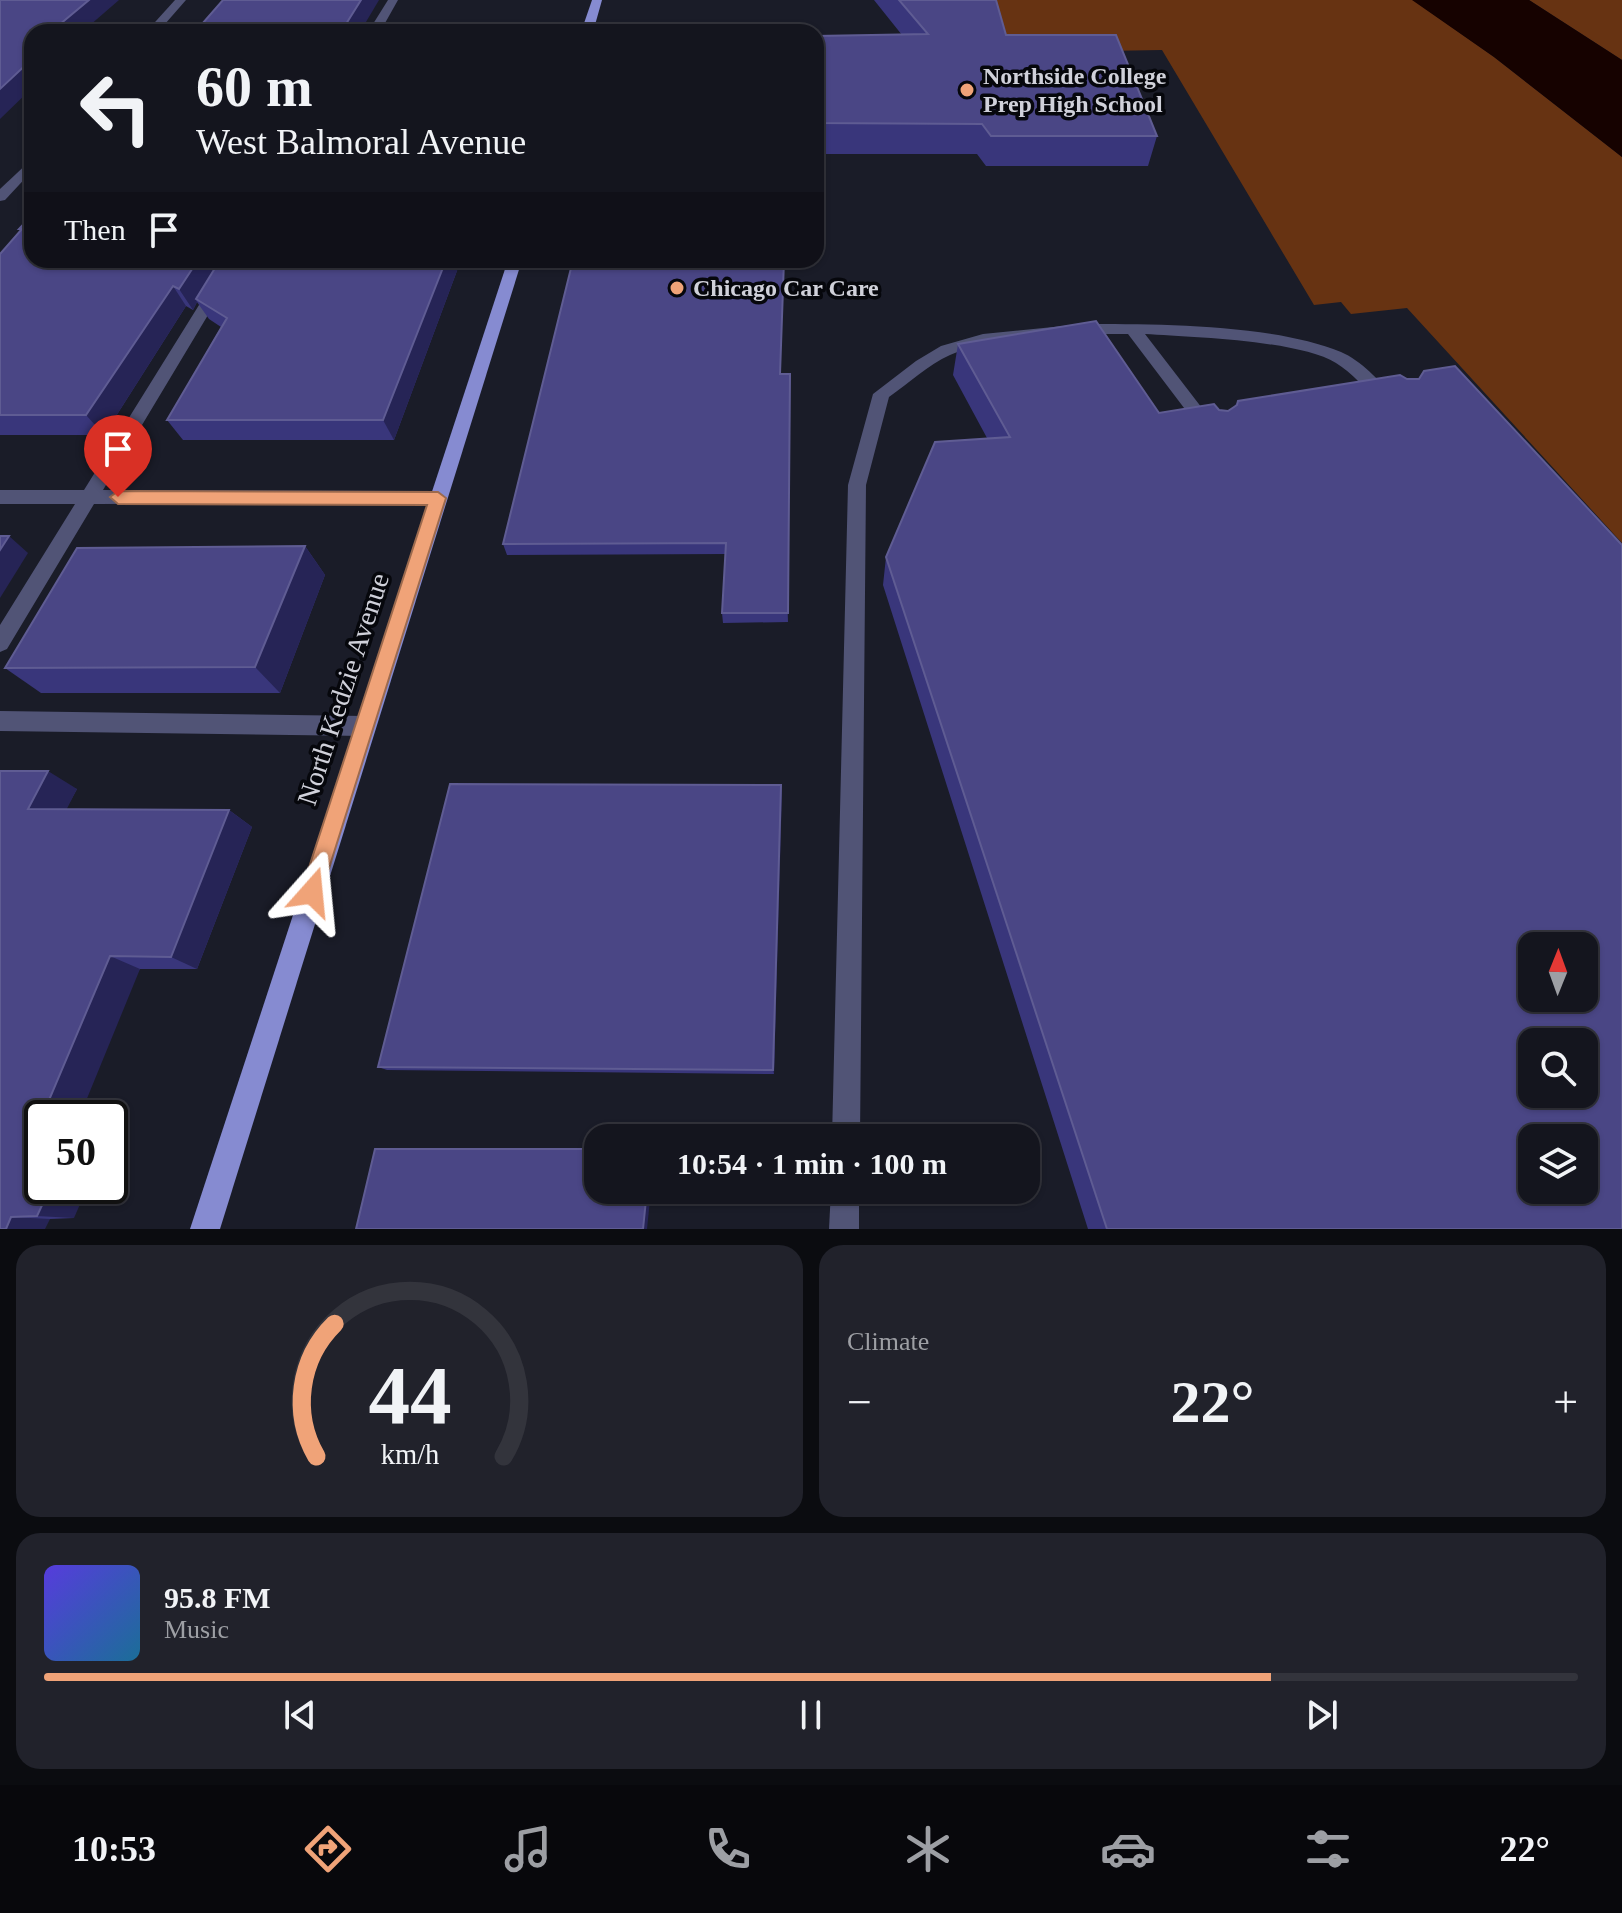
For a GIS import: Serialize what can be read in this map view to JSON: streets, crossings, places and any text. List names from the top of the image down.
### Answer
{
  "streets": {
    "main road": ["North Kedzie Avenue"]
  },
  "places": ["Northside College Prep High School", "Chicago Car Care"],
  "north": "top",
  "page": {
    "turn": ["60 m", "West Balmoral Avenue"],
    "then": "Then",
    "limit": "50",
    "trip": "10:54 · 1 min · 100 m",
    "tile": "Climate",
    "heat": ["−", "22°", "+"],
    "song": ["95.8 FM", "Music"],
    "tabs": ["10:53", "22°"],
    "gauge": ["44", "km/h"]
  }
}
